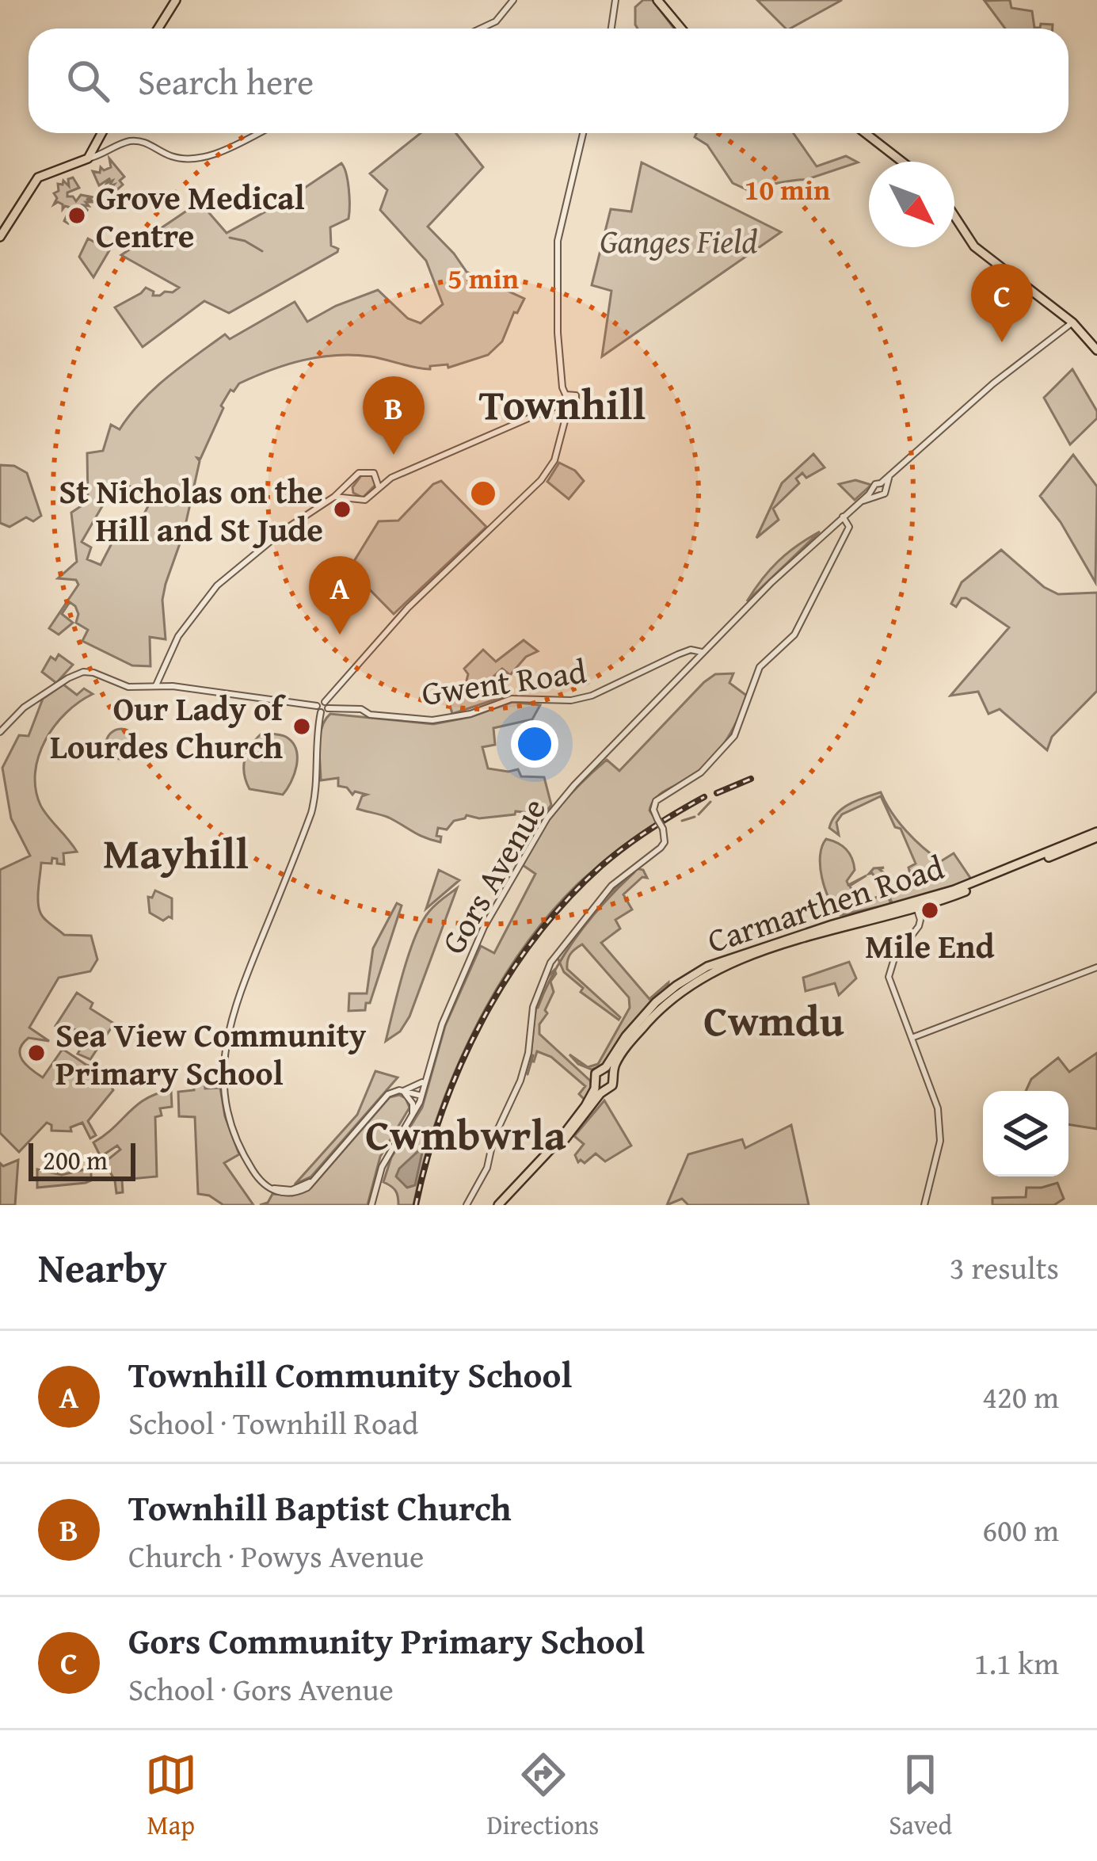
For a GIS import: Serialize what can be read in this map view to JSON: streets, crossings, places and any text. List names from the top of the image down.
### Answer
{
  "streets": {
    "main road": ["Carmarthen Road"],
    "street": ["Gwent Road", "Gors Avenue"]
  },
  "crossings": [
    ["Gwent Road", "Gors Avenue"]
  ],
  "districts": [
    "Townhill",
    "Mayhill",
    "Cwmdu",
    "Cwmbwrla"
  ],
  "parks": ["Ganges Field"],
  "places": [
    "Grove Medical Centre",
    "St Nicholas on the Hill and St Jude",
    "Our Lady of Lourdes Church",
    "Mile End",
    "Sea View Community Primary School"
  ],
  "scale_bar": "200 m",
  "north": "bottom right",
  "page": {
    "search": "Search here",
    "pins": ["C", "B", "A"],
    "scale": "200 m",
    "heading": ["Nearby", "3 results"],
    "list": [
      {
        "mark": "A",
        "name": "Townhill Community School",
        "note": "School · Townhill Road",
        "value": "420 m"
      },
      {
        "mark": "B",
        "name": "Townhill Baptist Church",
        "note": "Church · Powys Avenue",
        "value": "600 m"
      },
      {
        "mark": "C",
        "name": "Gors Community Primary School",
        "note": "School · Gors Avenue",
        "value": "1.1 km"
      }
    ],
    "nav": ["Map", "Directions", "Saved"]
  },
  "rings": ["10 min", "5 min"]
}
